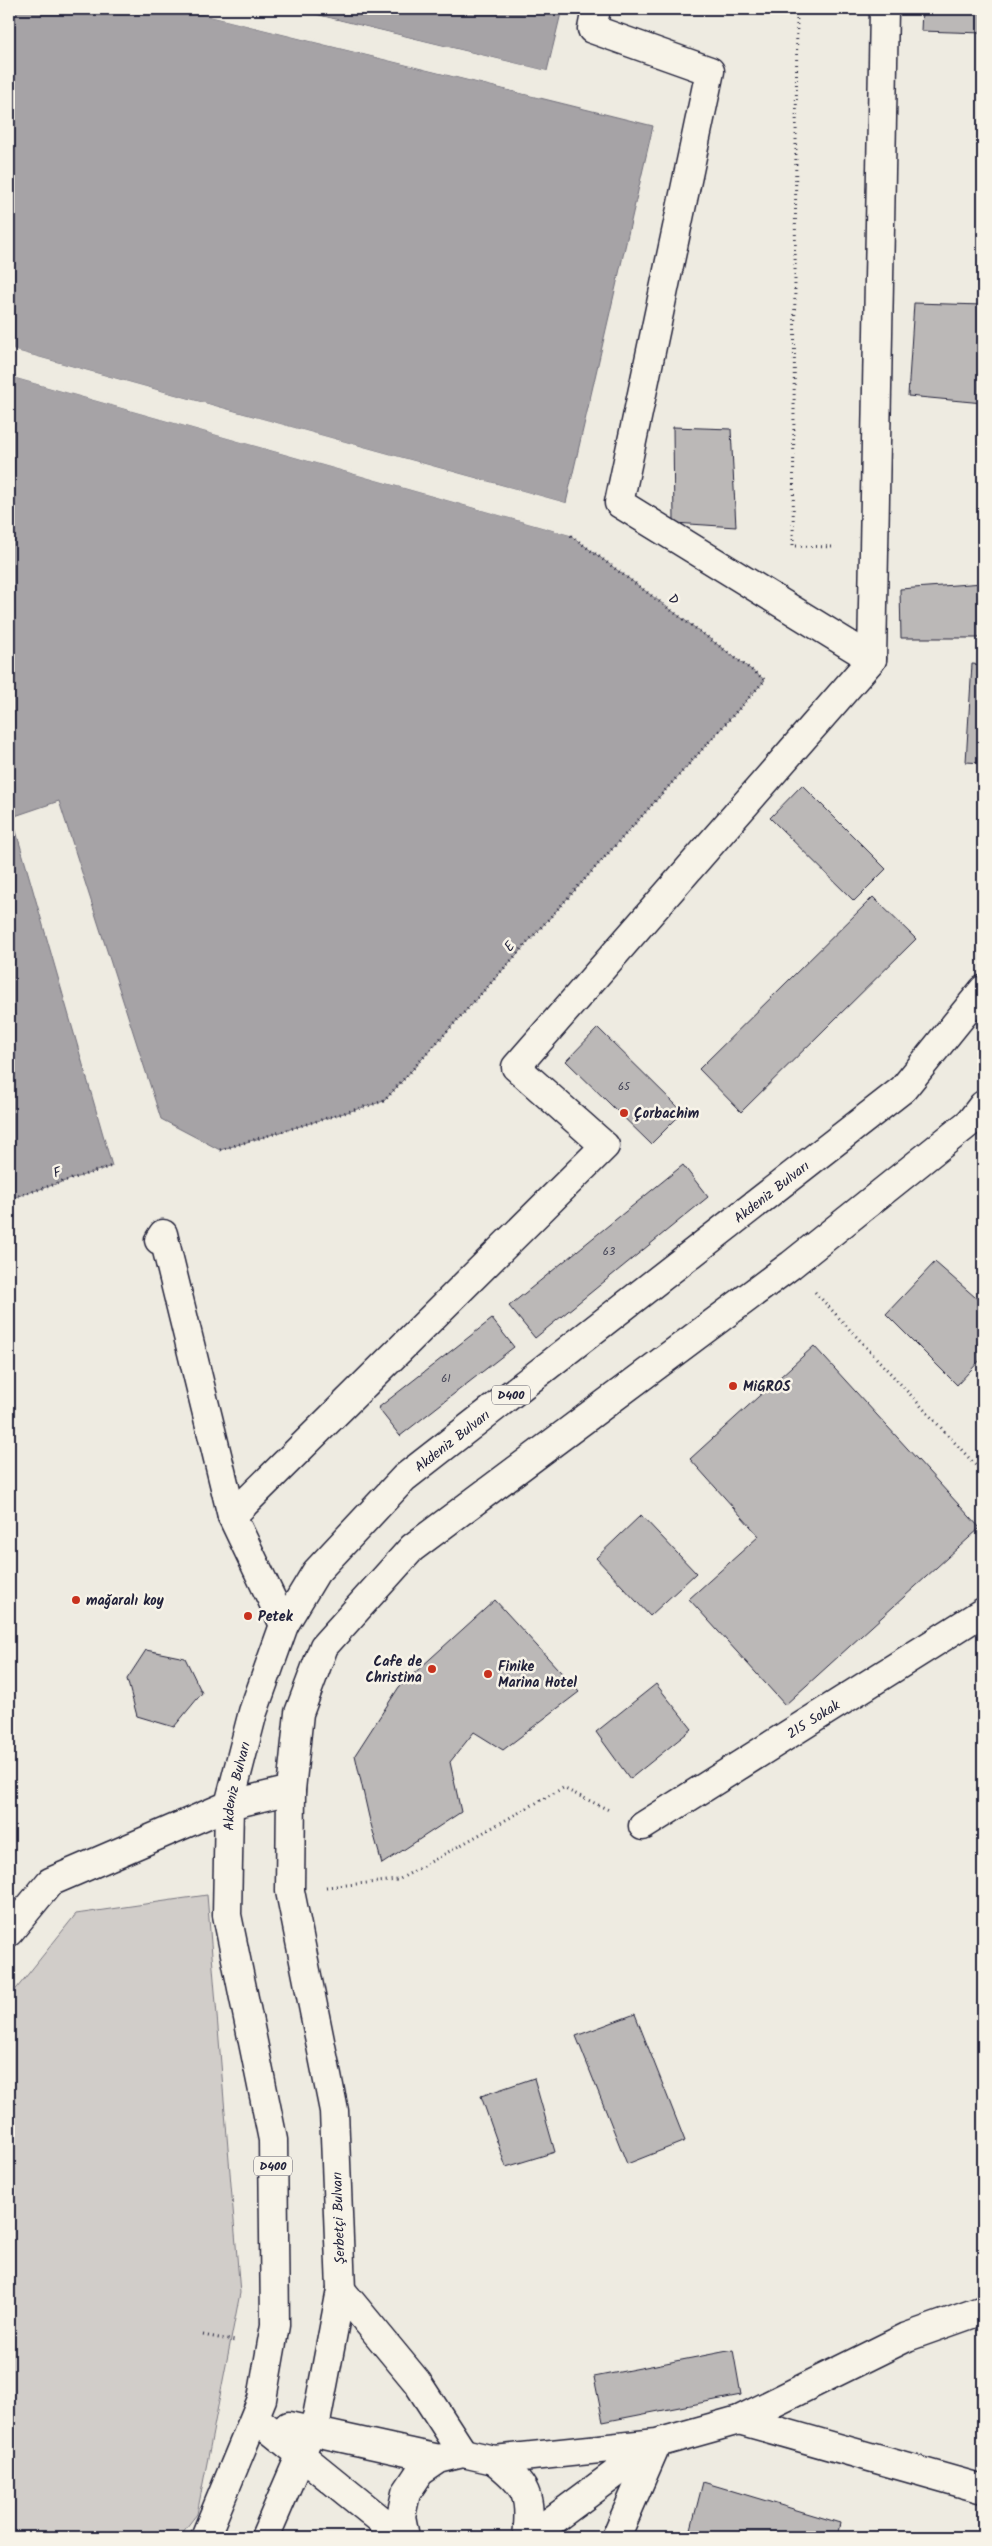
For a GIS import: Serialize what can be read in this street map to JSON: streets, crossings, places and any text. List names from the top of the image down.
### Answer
{
  "streets": {
    "main road": [
      "Akdeniz Bulvarı",
      "D400",
      "215 Sokak",
      "Şerbetçi Bulvarı"
    ],
    "path": ["D", "E", "F"]
  },
  "crossings": [
    ["D", "E"],
    ["Akdeniz Bulvarı", "D400"]
  ],
  "places": [
    "Çorbachim",
    "MiGROS",
    "mağaralı koy",
    "Petek",
    "Cafe de Christina",
    "Finike Marina Hotel"
  ],
  "house_numbers": ["65", "63", "61"]
}
